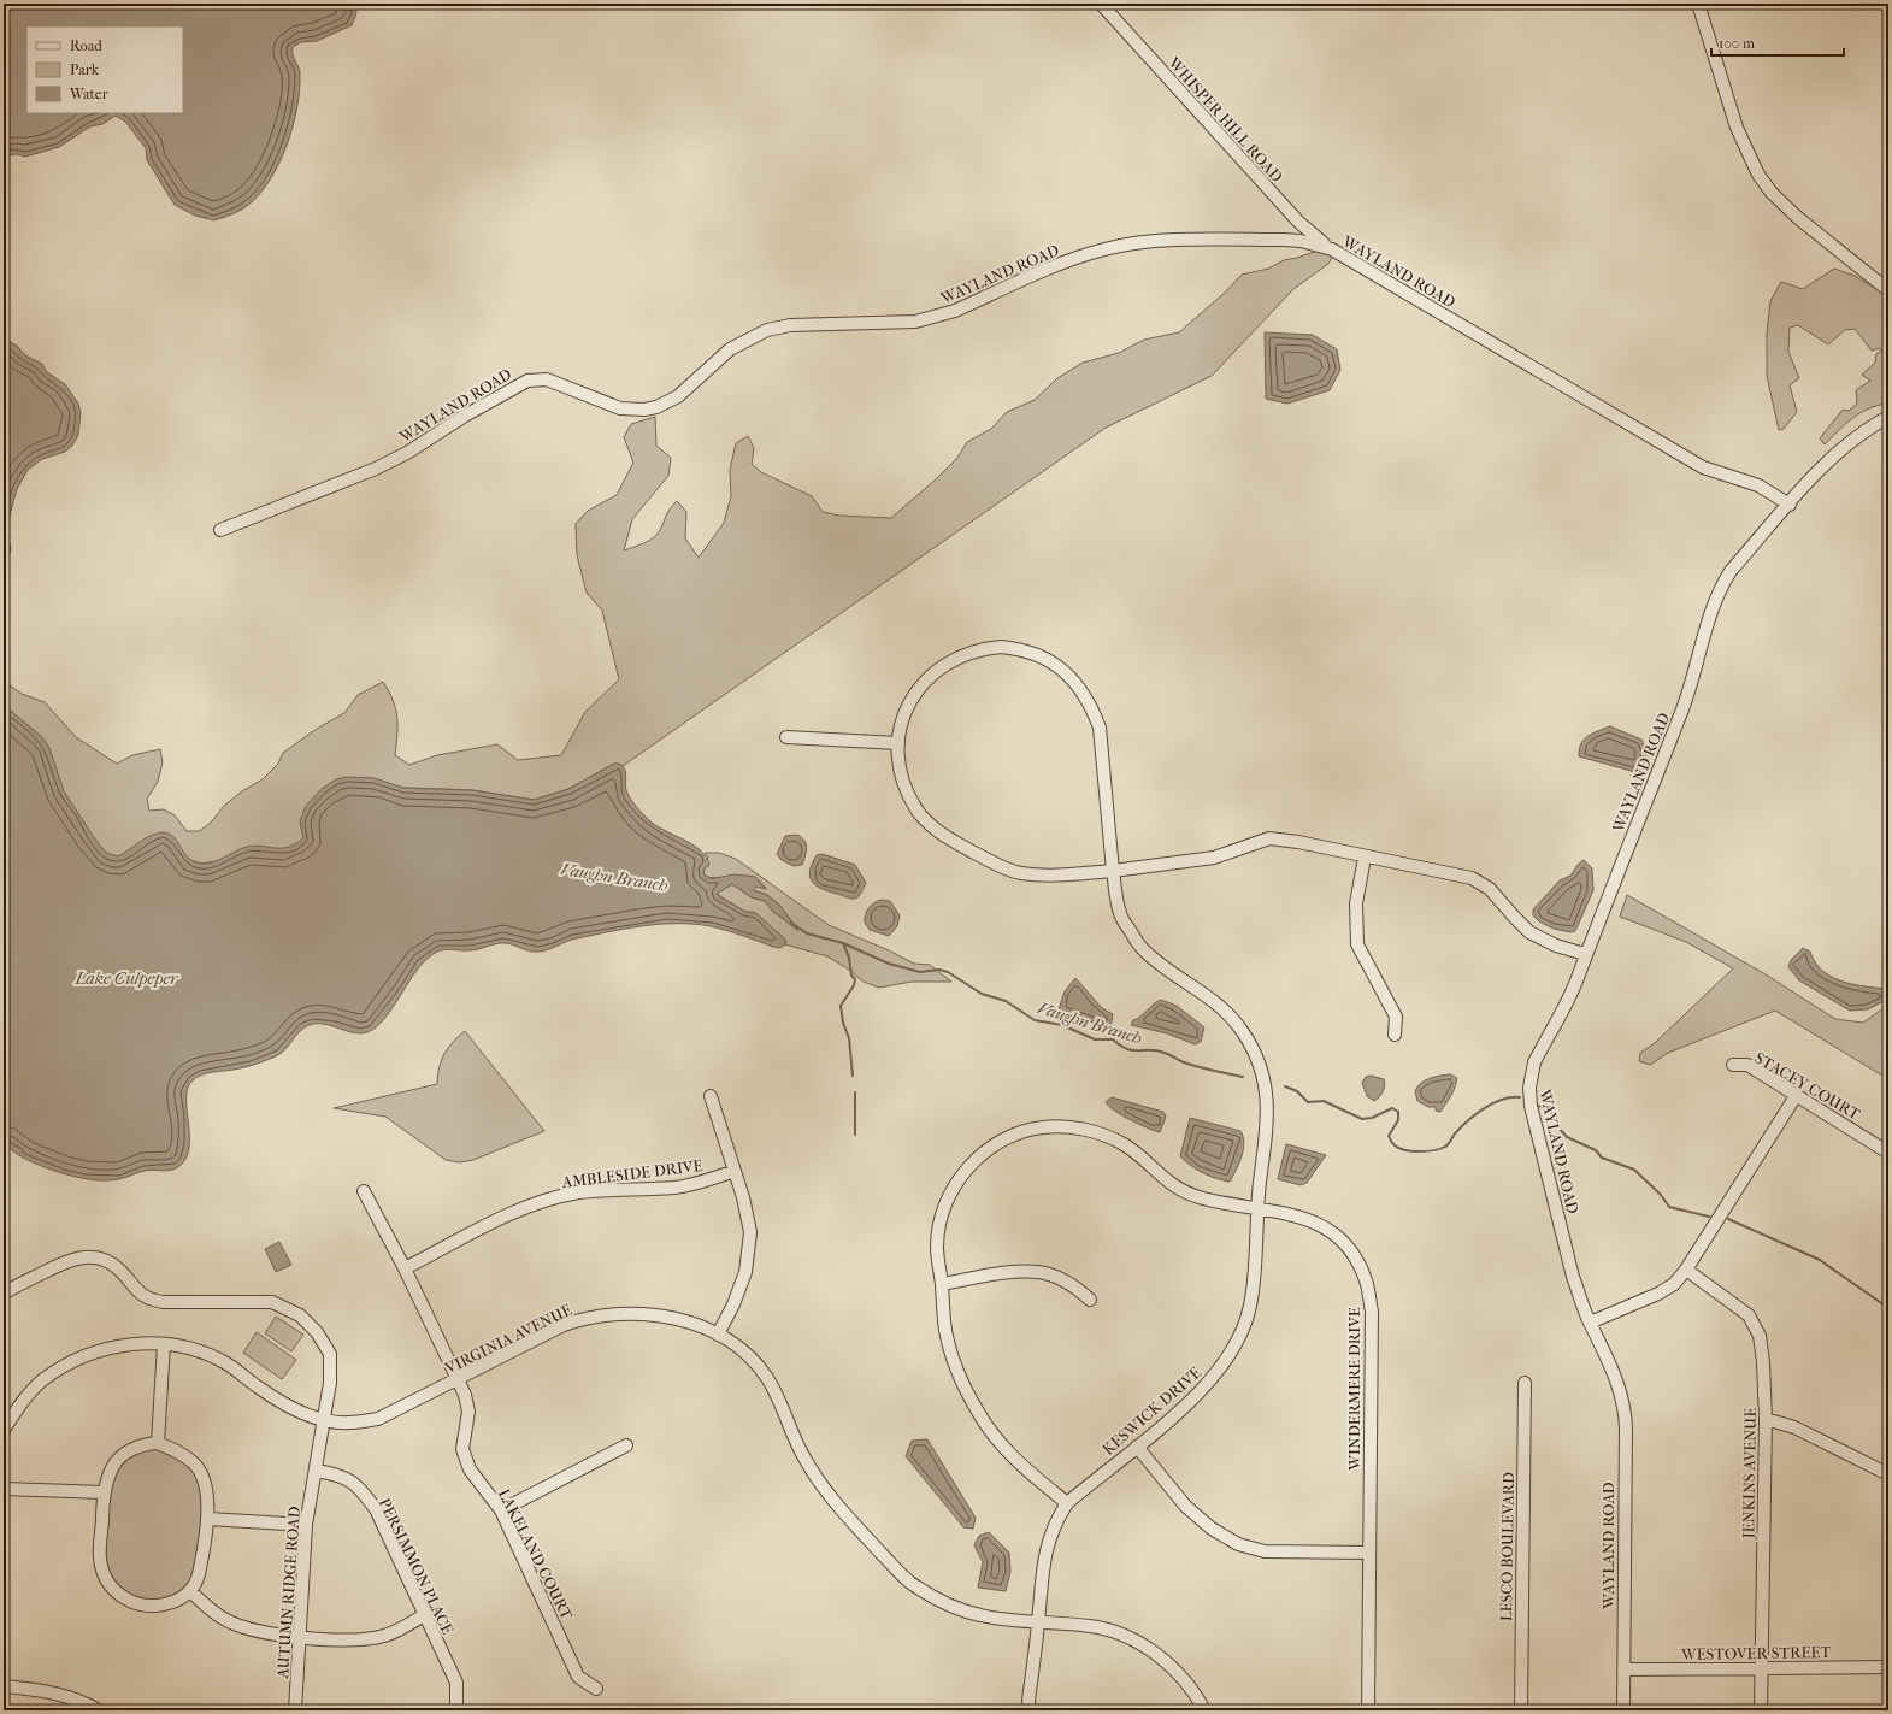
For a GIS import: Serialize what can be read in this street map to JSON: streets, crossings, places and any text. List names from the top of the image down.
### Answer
{
  "streets": {
    "street": [
      "WHISPER HILL ROAD",
      "WAYLAND ROAD",
      "STACEY COURT",
      "AMBLESIDE DRIVE",
      "VIRGINIA AVENUE",
      "WINDERMERE DRIVE",
      "KESWICK DRIVE",
      "JENKINS AVENUE",
      "LESCO BOULEVARD",
      "LAKELAND COURT",
      "PERSIMMON PLACE",
      "AUTUMN RIDGE ROAD",
      "WESTOVER STREET"
    ]
  },
  "crossings": [
    ["WHISPER HILL ROAD", "WAYLAND ROAD"],
    ["WAYLAND ROAD", "KESWICK DRIVE"],
    ["WAYLAND ROAD", "WESTOVER STREET"],
    ["AMBLESIDE DRIVE", "LAKELAND COURT"],
    ["VIRGINIA AVENUE", "KESWICK DRIVE"],
    ["VIRGINIA AVENUE", "LAKELAND COURT"],
    ["VIRGINIA AVENUE", "AUTUMN RIDGE ROAD"],
    ["WINDERMERE DRIVE", "KESWICK DRIVE"],
    ["JENKINS AVENUE", "WESTOVER STREET"],
    ["PERSIMMON PLACE", "AUTUMN RIDGE ROAD"]
  ],
  "water": ["Vaughn Branch", "Lake Culpeper"],
  "legend": ["Road", "Park", "Water"],
  "scale_bar": "100 m"
}
